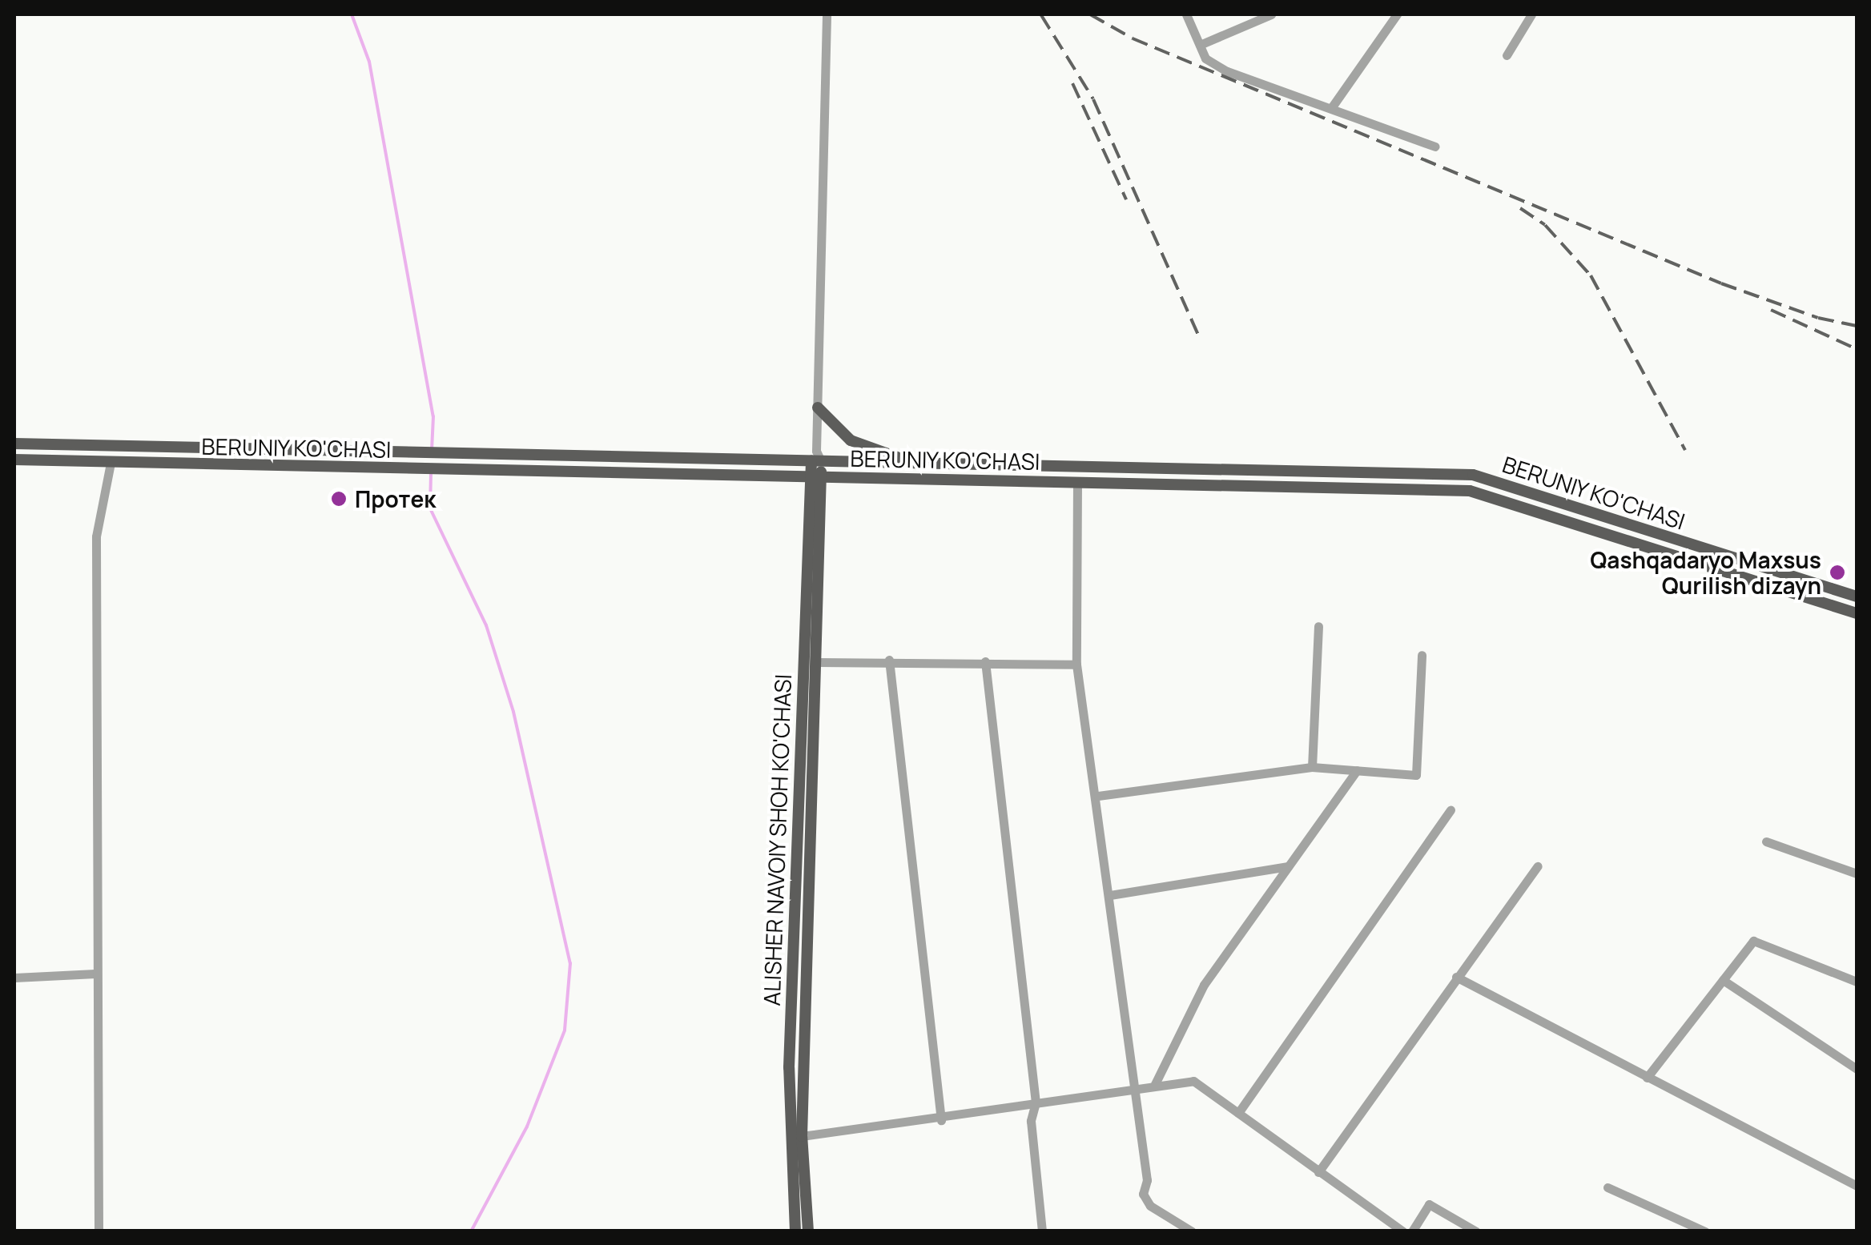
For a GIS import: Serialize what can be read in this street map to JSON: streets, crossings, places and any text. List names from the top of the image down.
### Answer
{
  "streets": {
    "main road": ["BERUNIY KO'CHASI", "ALISHER NAVOIY SHOH KO'CHASI"]
  },
  "crossings": [
    ["BERUNIY KO'CHASI", "ALISHER NAVOIY SHOH KO'CHASI"]
  ],
  "places": ["Протек", "Qashqadaryo Maxsus Qurilish dizayn"]
}
